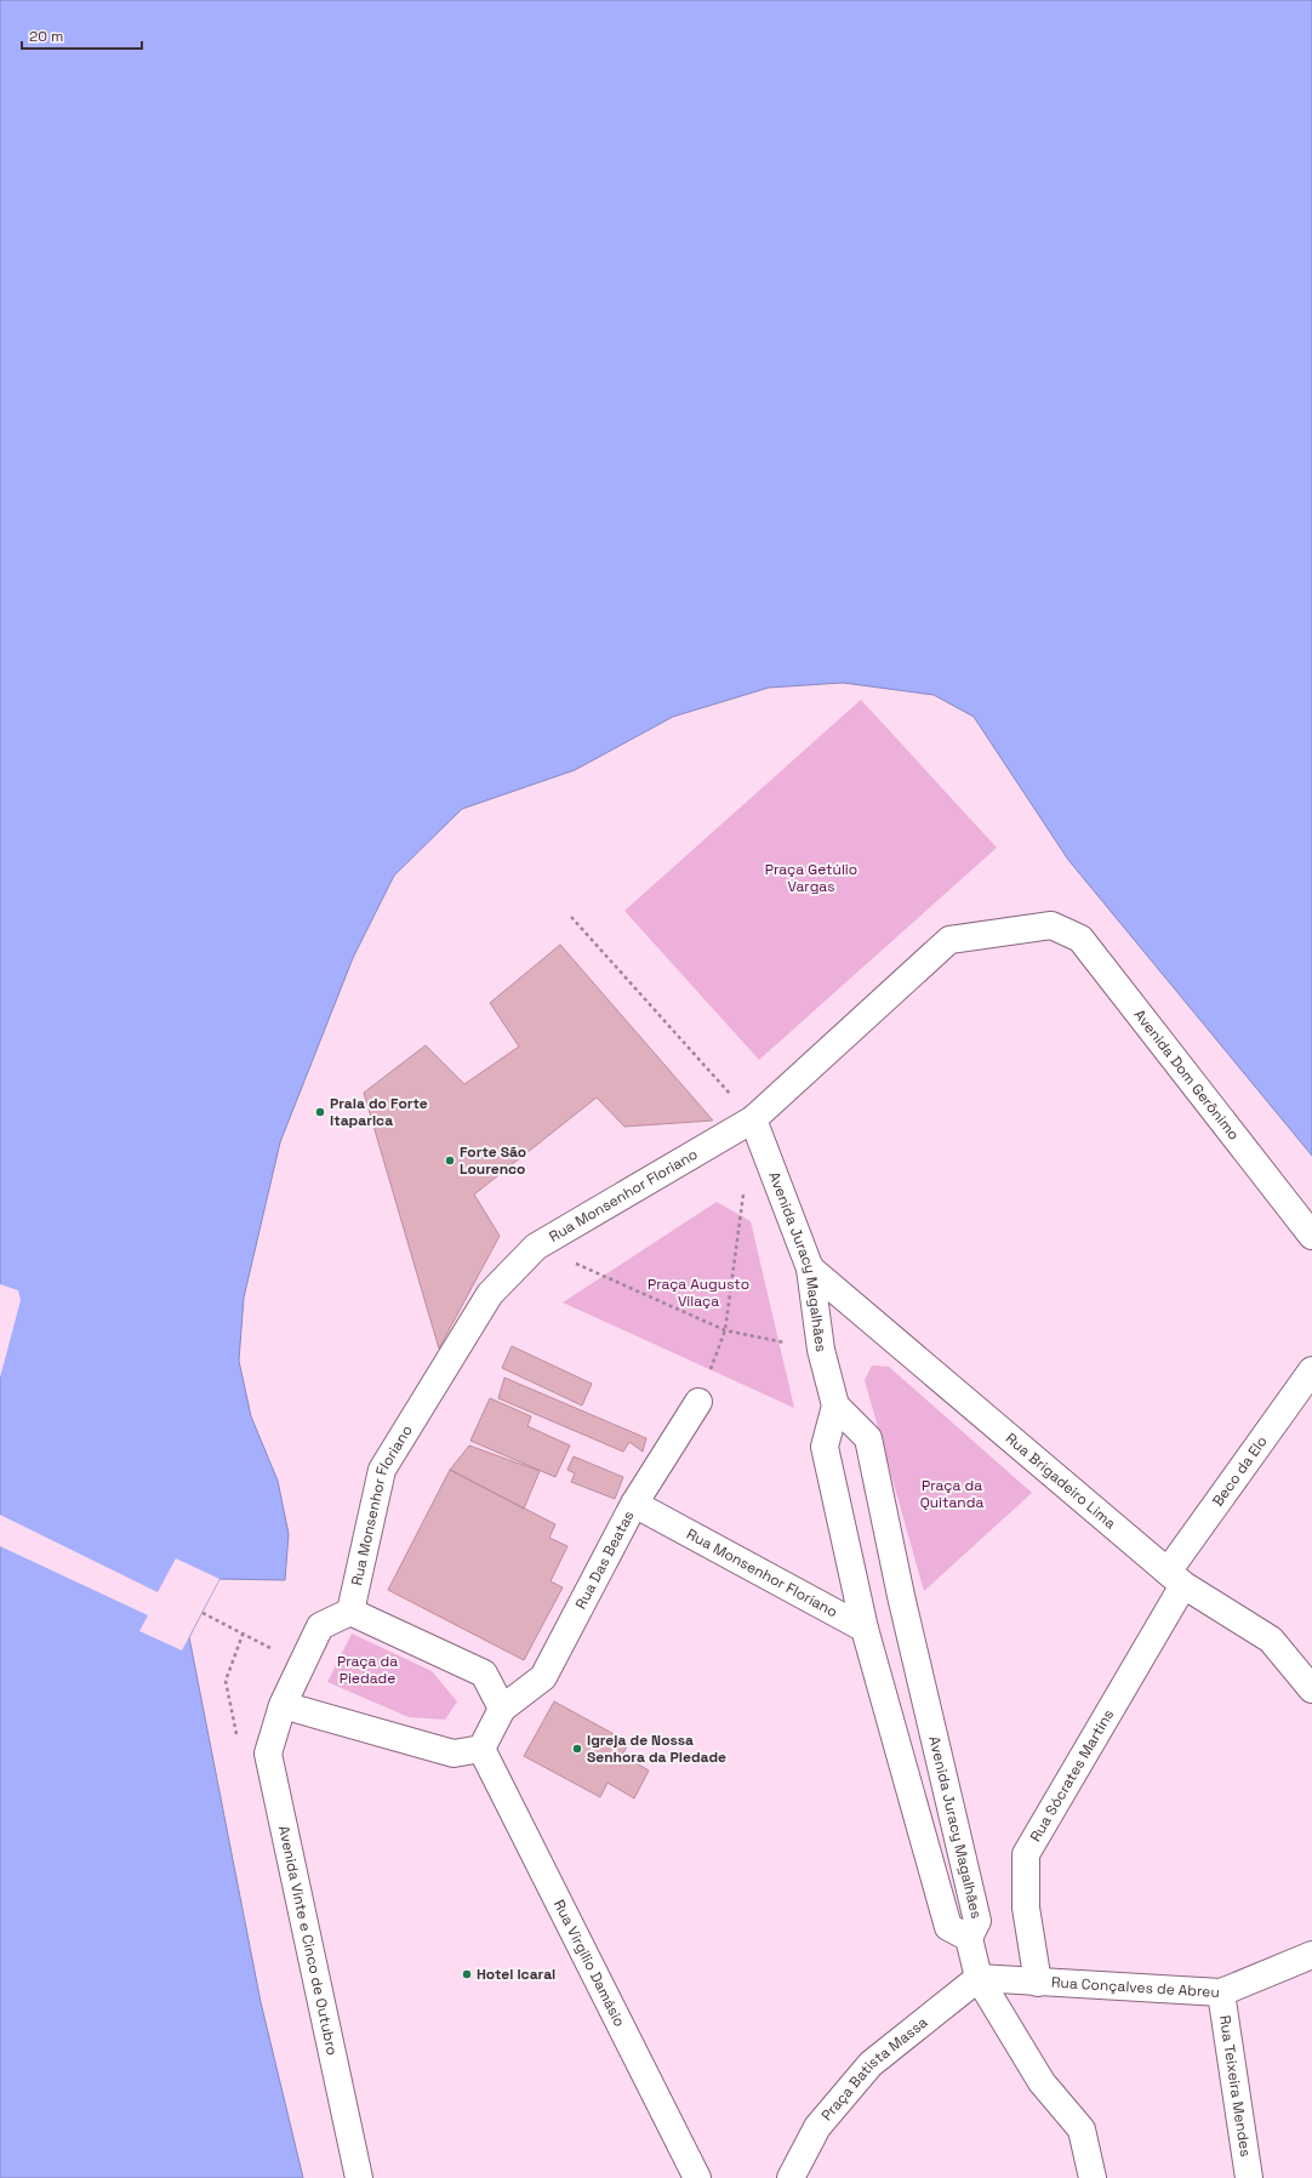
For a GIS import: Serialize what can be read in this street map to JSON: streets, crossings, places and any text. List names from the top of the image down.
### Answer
{
  "streets": {
    "street": [
      "Avenida Dom Gerônimo",
      "Rua Monsenhor Floriano",
      "Avenida Juracy Magalhães",
      "Beco da Elo",
      "Rua Brigadeiro Lima",
      "Rua Das Beatas",
      "Rua Sócrates Martins",
      "Avenida Vinte e Cinco de Outubro",
      "Rua Virgilio Damásio",
      "Rua Conçalves de Abreu",
      "Praça Batista Massa",
      "Rua Teixeira Mendes"
    ]
  },
  "crossings": [
    ["Avenida Dom Gerônimo", "Rua Monsenhor Floriano"],
    ["Rua Monsenhor Floriano", "Avenida Juracy Magalhães"],
    ["Rua Monsenhor Floriano", "Rua Das Beatas"],
    ["Avenida Juracy Magalhães", "Rua Brigadeiro Lima"],
    ["Beco da Elo", "Rua Brigadeiro Lima"],
    ["Beco da Elo", "Rua Sócrates Martins"],
    ["Rua Brigadeiro Lima", "Rua Sócrates Martins"],
    ["Rua Sócrates Martins", "Rua Conçalves de Abreu"],
    ["Rua Conçalves de Abreu", "Praça Batista Massa"],
    ["Rua Conçalves de Abreu", "Rua Teixeira Mendes"]
  ],
  "parks": [
    "Praça Getúlio Vargas",
    "Praça Augusto Vilaça",
    "Praça da Quitanda",
    "Praça da Piedade"
  ],
  "places": [
    "Praia do Forte Itaparica",
    "Forte São Lourenco",
    "Igreja de Nossa Senhora da Piedade",
    "Hotel Icarai"
  ],
  "scale_bar": "20 m"
}
